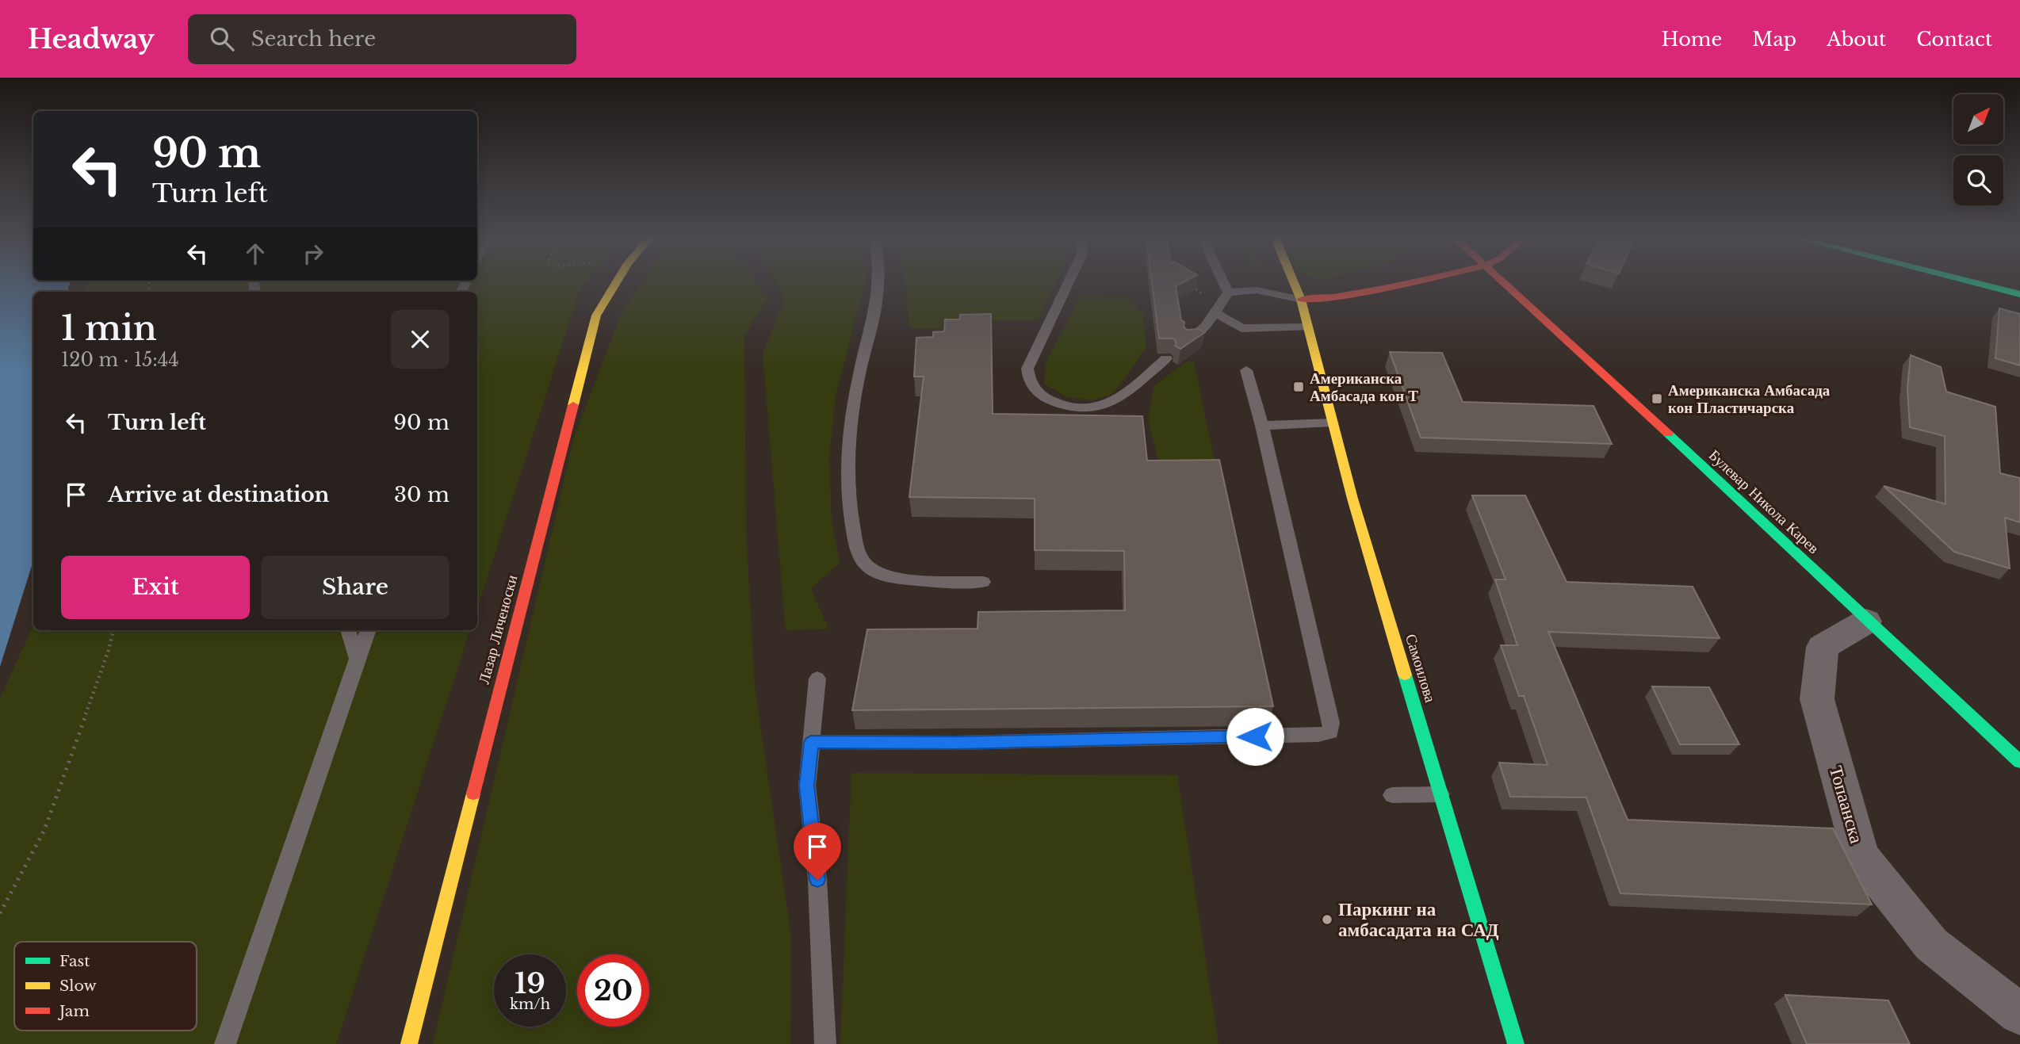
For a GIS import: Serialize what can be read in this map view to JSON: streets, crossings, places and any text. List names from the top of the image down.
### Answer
{
  "streets": {
    "street": [
      "Булевар Никола Карев",
      "Лазар Личеноски",
      "Самоилова",
      "Топаанска"
    ]
  },
  "crossings": [
    ["Булевар Никола Карев", "Топаанска"]
  ],
  "places": {
    "transit": ["Американска Амбасада кон Т", "Американска Амбасада кон Пластичарска"],
    "other": ["Паркинг на амбасадата на САД"]
  },
  "legend": ["Fast", "Slow", "Jam"],
  "north": "top right",
  "page": {
    "header": "Headway",
    "search": "Search here",
    "nav": [
      "Home",
      "Map",
      "About",
      "Contact"
    ],
    "turn": ["90 m", "Turn left"],
    "heading": ["1 min", "120 m · 15:44"],
    "list": [
      {
        "name": "Turn left",
        "value": "90 m"
      },
      {
        "name": "Arrive at destination",
        "value": "30 m"
      }
    ],
    "buttons": ["Exit", "Share"],
    "speed": "19 km/h",
    "limit": "20"
  }
}
